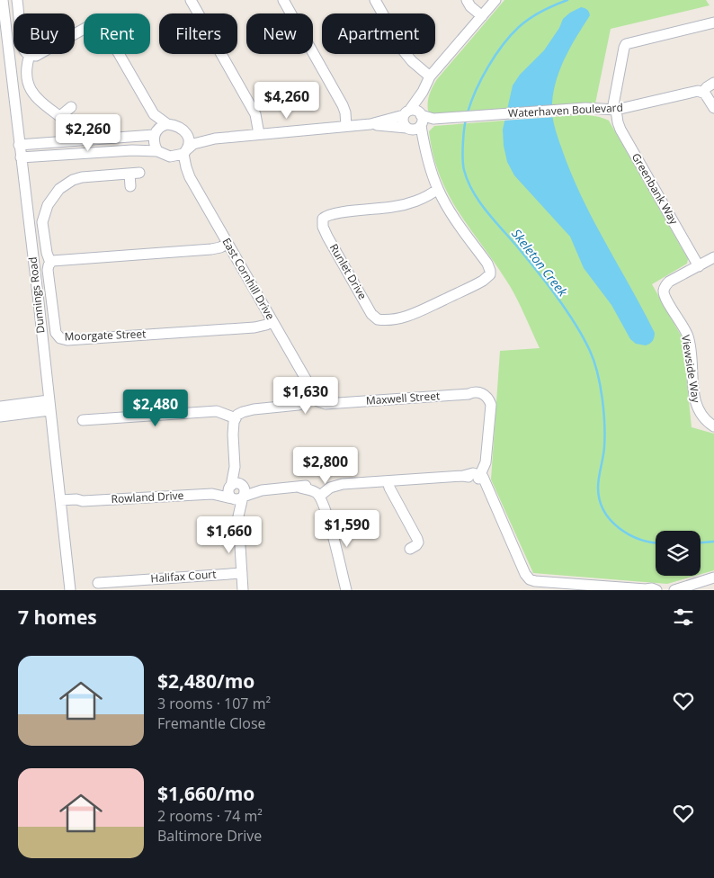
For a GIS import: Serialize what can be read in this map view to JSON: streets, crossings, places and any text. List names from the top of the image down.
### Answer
{
  "streets": {
    "street": [
      "Waterhaven Boulevard",
      "Greenbank Way",
      "Runlet Drive",
      "East Cornhill Drive",
      "Dunnings Road",
      "Moorgate Street",
      "Viewside Way",
      "Maxwell Street",
      "Rowland Drive",
      "Halifax Court"
    ]
  },
  "crossings": [
    ["Waterhaven Boulevard", "Greenbank Way"],
    ["Waterhaven Boulevard", "East Cornhill Drive"],
    ["Greenbank Way", "Viewside Way"],
    ["East Cornhill Drive", "Moorgate Street"],
    ["East Cornhill Drive", "Maxwell Street"],
    ["Dunnings Road", "Rowland Drive"]
  ],
  "water": ["Skeleton Creek"],
  "page": {
    "chip": [
      "Buy",
      "Rent",
      "Filters",
      "New",
      "Apartment"
    ],
    "price": [
      "$4,260",
      "$2,260",
      "$1,630",
      "$2,480",
      "$2,800",
      "$1,590",
      "$1,660"
    ],
    "heading": "7 homes",
    "list": [
      {
        "name": "$2,480/mo",
        "note": "3 rooms · 107 m² · Fremantle Close"
      },
      {
        "name": "$1,660/mo",
        "note": "2 rooms · 74 m² · Baltimore Drive"
      }
    ]
  }
}
